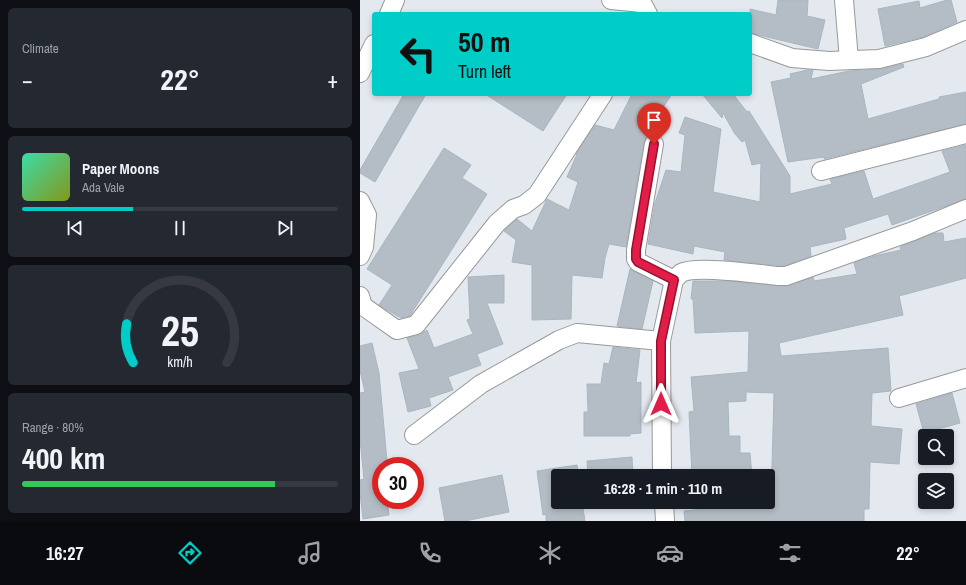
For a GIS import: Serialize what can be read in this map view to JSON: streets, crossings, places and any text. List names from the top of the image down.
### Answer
{
  "page": {
    "tile": [
      "Climate",
      ["Range · 80%", "400 km"]
    ],
    "turn": ["50 m", "Turn left"],
    "heat": ["−", "22°", "+"],
    "song": ["Paper Moons", "Ada Vale"],
    "limit": "30",
    "trip": "16:28 · 1 min · 110 m",
    "tabs": ["16:27", "22°"],
    "gauge": ["25", "km/h"]
  }
}
